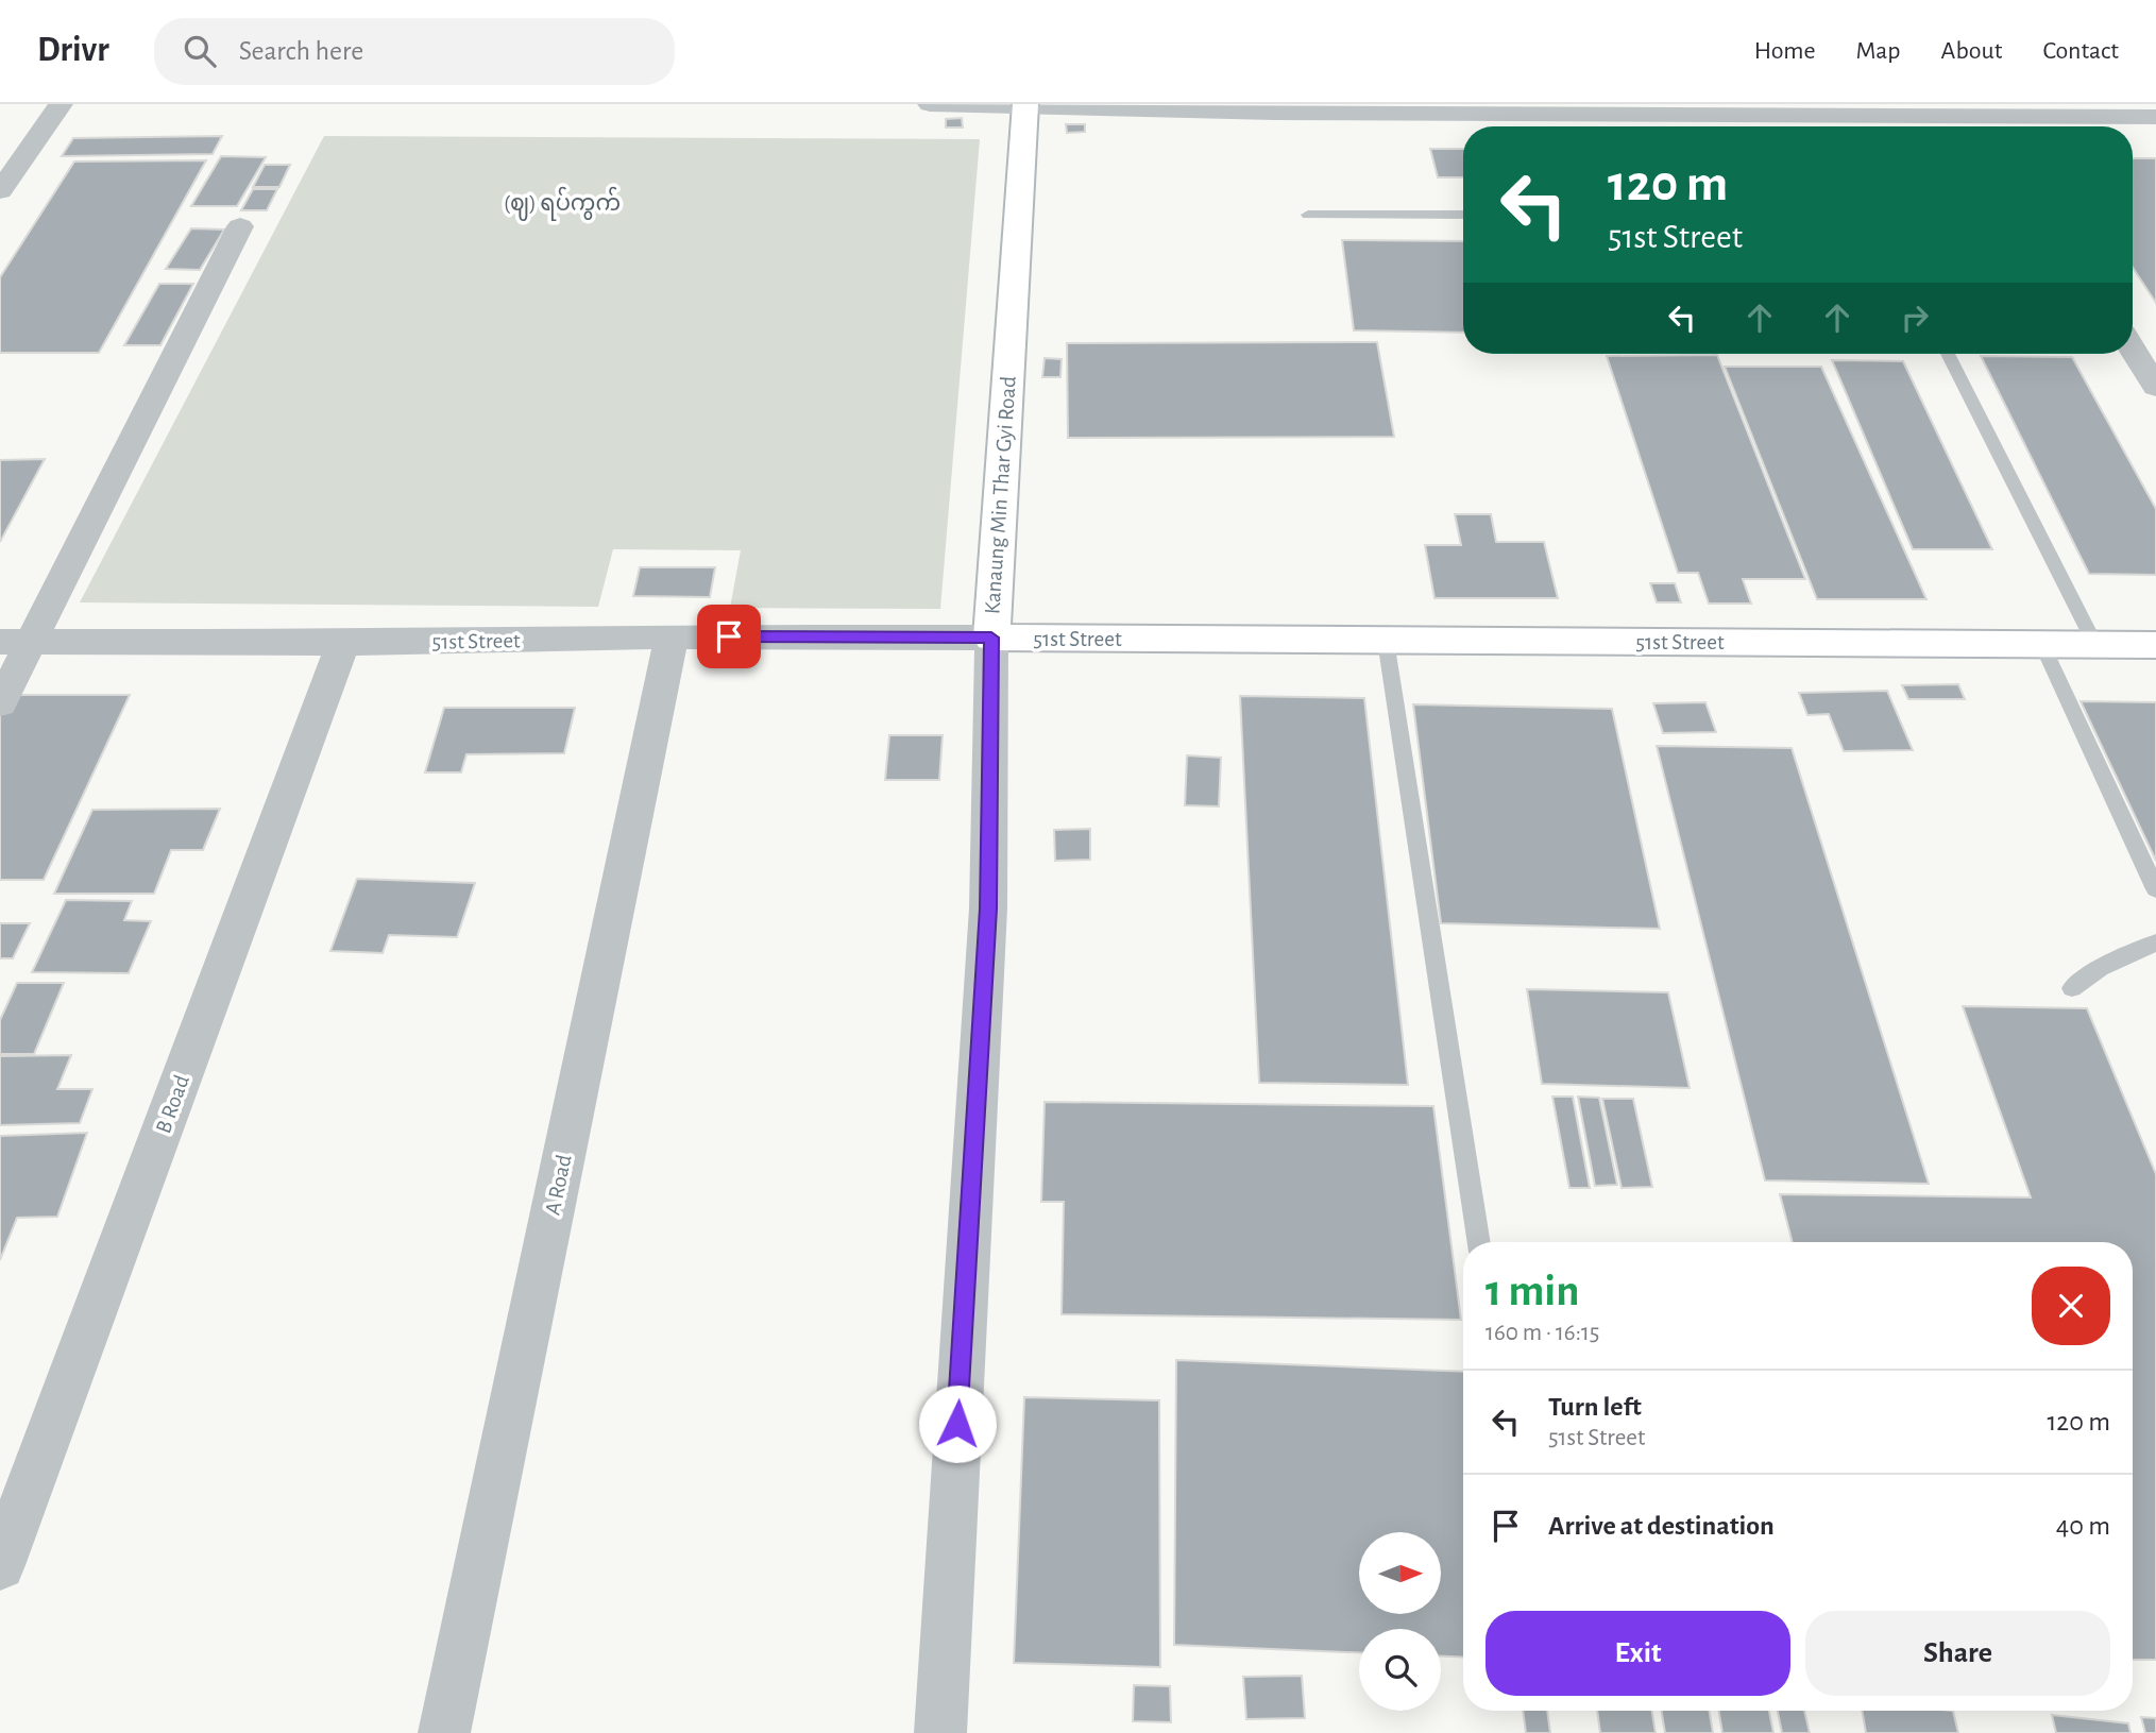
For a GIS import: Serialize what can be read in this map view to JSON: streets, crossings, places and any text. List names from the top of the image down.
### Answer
{
  "streets": {
    "street": [
      "Kanaung Min Thar Gyi Road",
      "51st Street",
      "B Road",
      "A Road"
    ]
  },
  "crossings": [
    ["Kanaung Min Thar Gyi Road", "51st Street"],
    ["51st Street", "B Road"],
    ["51st Street", "A Road"]
  ],
  "districts": ["(ဈ) ရပ်ကွက်"],
  "north": "right",
  "page": {
    "header": "Drivr",
    "search": "Search here",
    "nav": [
      "Home",
      "Map",
      "About",
      "Contact"
    ],
    "turn": ["120 m", "51st Street"],
    "heading": ["1 min", "160 m · 16:15"],
    "list": [
      {
        "name": "Turn left",
        "note": "51st Street",
        "value": "120 m"
      },
      {
        "name": "Arrive at destination",
        "value": "40 m"
      }
    ],
    "buttons": ["Exit", "Share"]
  }
}
